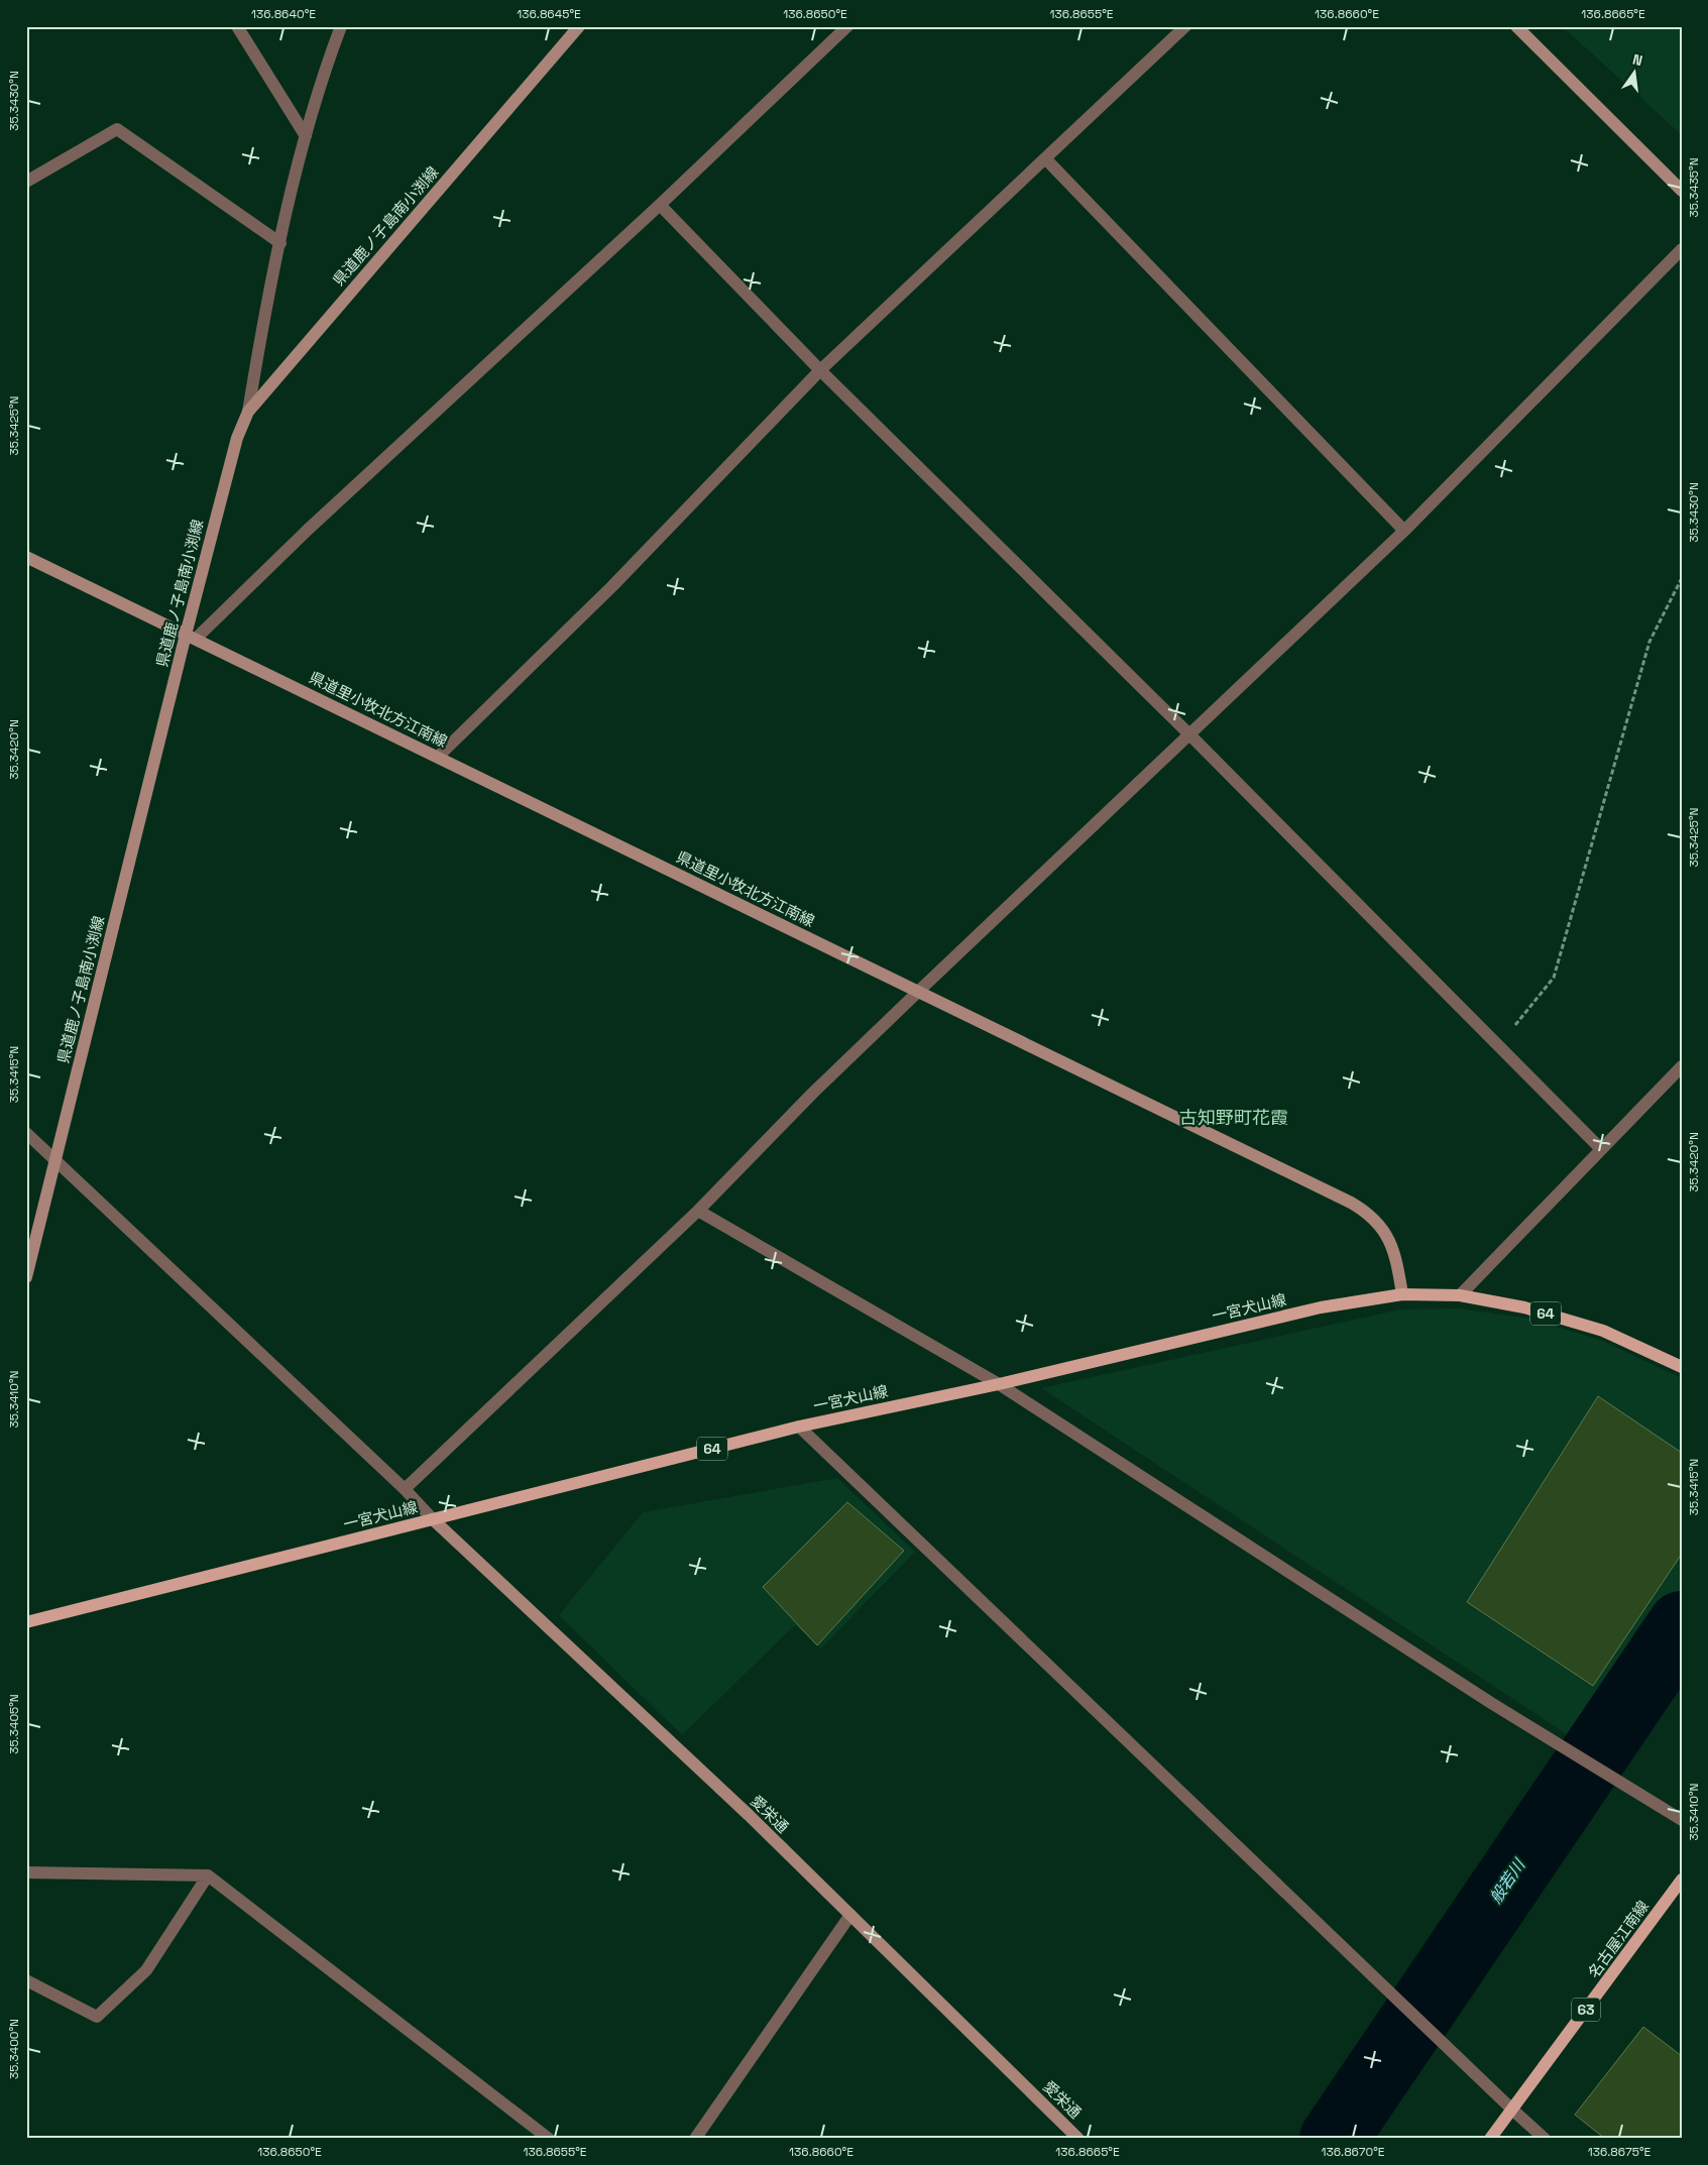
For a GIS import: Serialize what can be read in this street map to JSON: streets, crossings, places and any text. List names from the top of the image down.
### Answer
{
  "streets": {
    "main road": [
      "県道鹿ノ子島南小渕線",
      "県道里小牧北方江南線",
      "一宮犬山線",
      "64",
      "愛栄通",
      "名古屋江南線",
      "63"
    ]
  },
  "crossings": [
    ["県道鹿ノ子島南小渕線", "県道里小牧北方江南線"],
    ["県道里小牧北方江南線", "一宮犬山線"],
    ["一宮犬山線", "愛栄通"]
  ],
  "districts": ["古知野町花霞"],
  "water": ["般若川"],
  "north": "top",
  "coordinates": [
    "136.8640°E",
    "136.8645°E",
    "136.8650°E",
    "136.8655°E",
    "136.8660°E",
    "136.8665°E",
    "35.3430°N",
    "35.3435°N",
    "35.3425°N",
    "35.3420°N",
    "35.3415°N",
    "35.3410°N",
    "35.3405°N",
    "35.3400°N",
    "136.8670°E",
    "136.8675°E"
  ]
}
